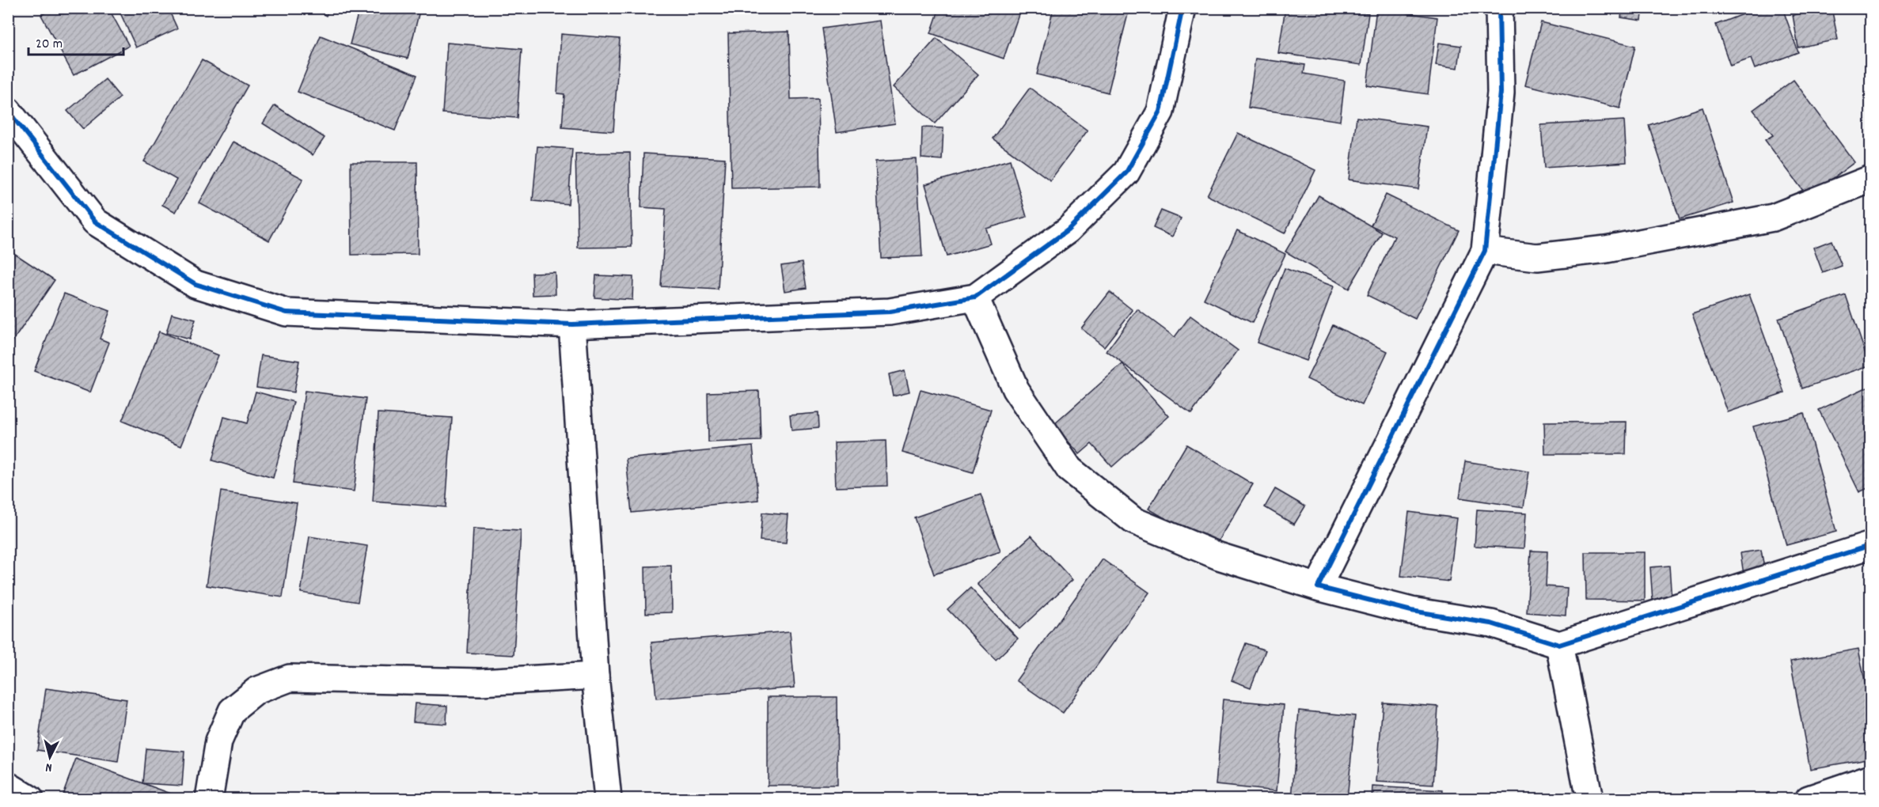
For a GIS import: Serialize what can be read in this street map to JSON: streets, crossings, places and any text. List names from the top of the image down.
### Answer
{
  "scale_bar": "20 m",
  "north": "bottom"
}
